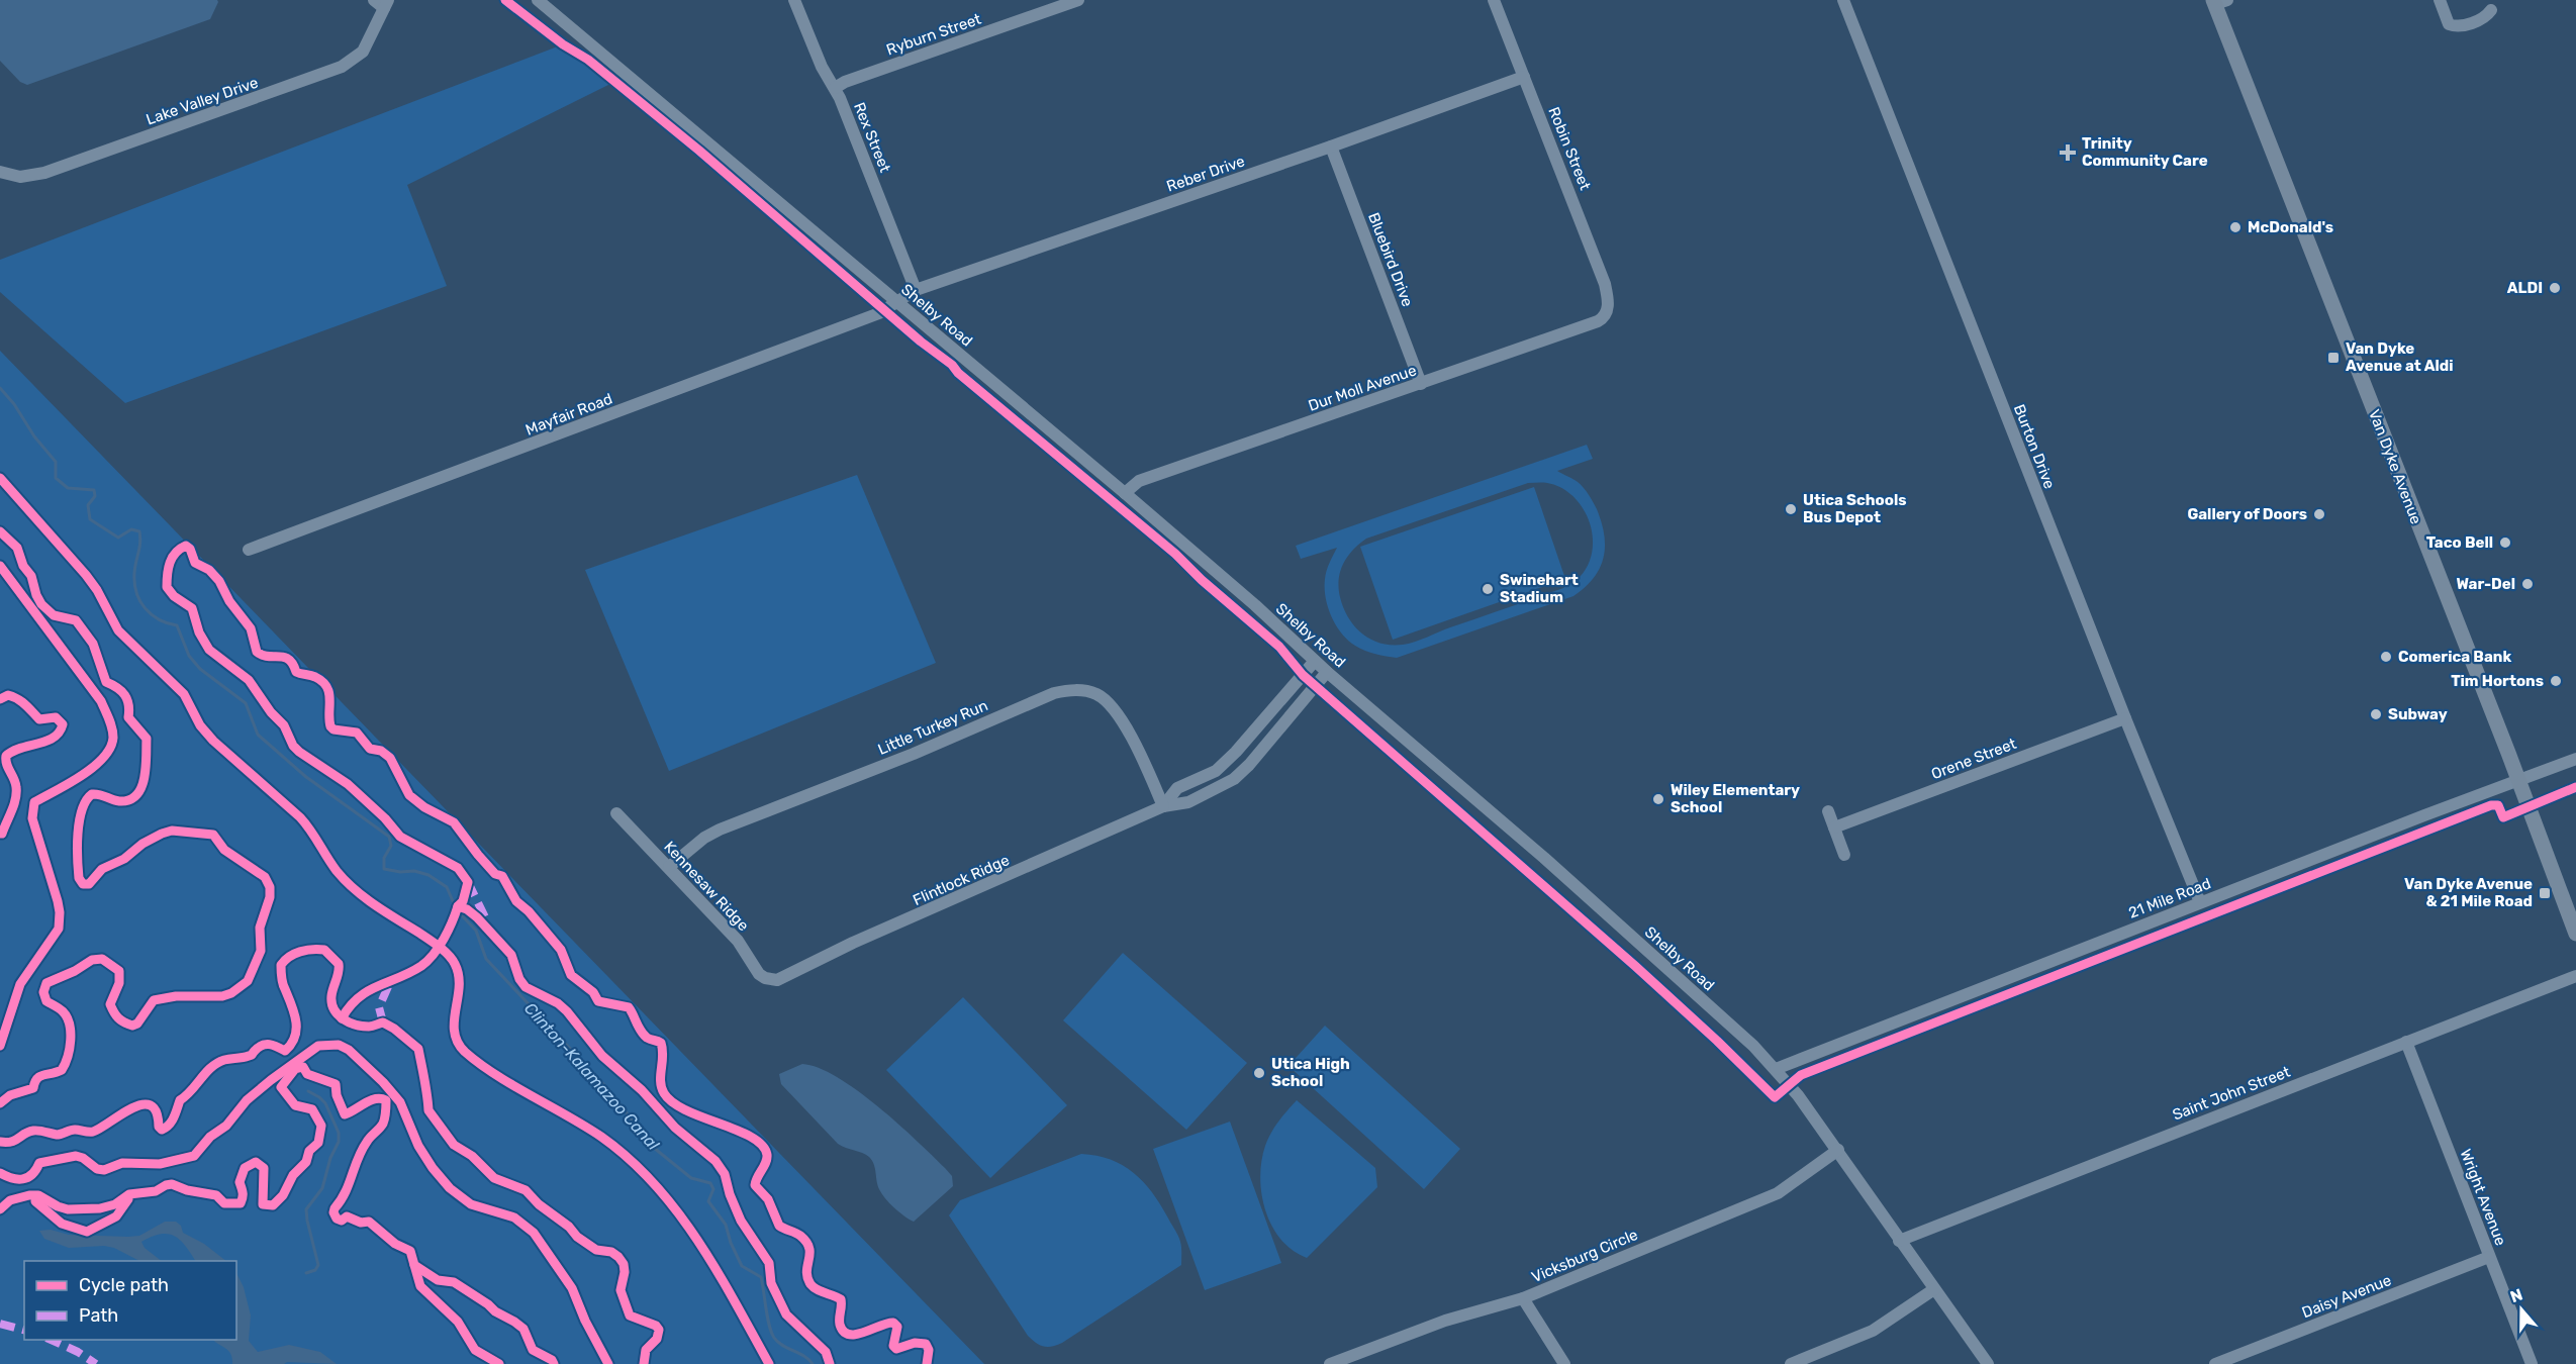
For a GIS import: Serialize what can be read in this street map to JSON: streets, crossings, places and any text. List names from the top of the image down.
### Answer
{
  "streets": {
    "main road": ["Van Dyke Avenue"],
    "street": [
      "Ryburn Street",
      "Lake Valley Drive",
      "Rex Street",
      "Robin Street",
      "Reber Drive",
      "Bluebird Drive",
      "Shelby Road",
      "Dur Moll Avenue",
      "Mayfair Road",
      "Burton Drive",
      "Little Turkey Run",
      "Orene Street",
      "Flintlock Ridge",
      "Kennesaw Ridge",
      "21 Mile Road",
      "Saint John Street",
      "Wright Avenue",
      "Vicksburg Circle",
      "Daisy Avenue"
    ]
  },
  "crossings": [
    ["Ryburn Street", "Rex Street"],
    ["Rex Street", "Reber Drive"],
    ["Robin Street", "Reber Drive"],
    ["Robin Street", "Dur Moll Avenue"],
    ["Reber Drive", "Bluebird Drive"],
    ["Reber Drive", "Shelby Road"],
    ["Reber Drive", "Mayfair Road"],
    ["Bluebird Drive", "Dur Moll Avenue"],
    ["Shelby Road", "Dur Moll Avenue"],
    ["Shelby Road", "Mayfair Road"],
    ["Shelby Road", "Flintlock Ridge"],
    ["Shelby Road", "21 Mile Road"],
    ["Shelby Road", "Saint John Street"],
    ["Shelby Road", "Vicksburg Circle"],
    ["Burton Drive", "Orene Street"],
    ["Burton Drive", "21 Mile Road"],
    ["Van Dyke Avenue", "21 Mile Road"],
    ["Little Turkey Run", "Flintlock Ridge"],
    ["Little Turkey Run", "Kennesaw Ridge"],
    ["Flintlock Ridge", "Kennesaw Ridge"],
    ["Saint John Street", "Wright Avenue"],
    ["Wright Avenue", "Daisy Avenue"]
  ],
  "water": ["Clinton-Kalamazoo Canal"],
  "places": {
    "health": ["Trinity Community Care"],
    "other": [
      "McDonald's",
      "ALDI",
      "Utica Schools Bus Depot",
      "Gallery of Doors",
      "Taco Bell",
      "War-Del",
      "Swinehart Stadium",
      "Comerica Bank",
      "Tim Hortons",
      "Subway",
      "Wiley Elementary School",
      "Utica High School"
    ],
    "transit": ["Van Dyke Avenue at Aldi", "Van Dyke Avenue & 21 Mile Road"]
  },
  "legend": ["Cycle path", "Path"],
  "north": "top"
}
